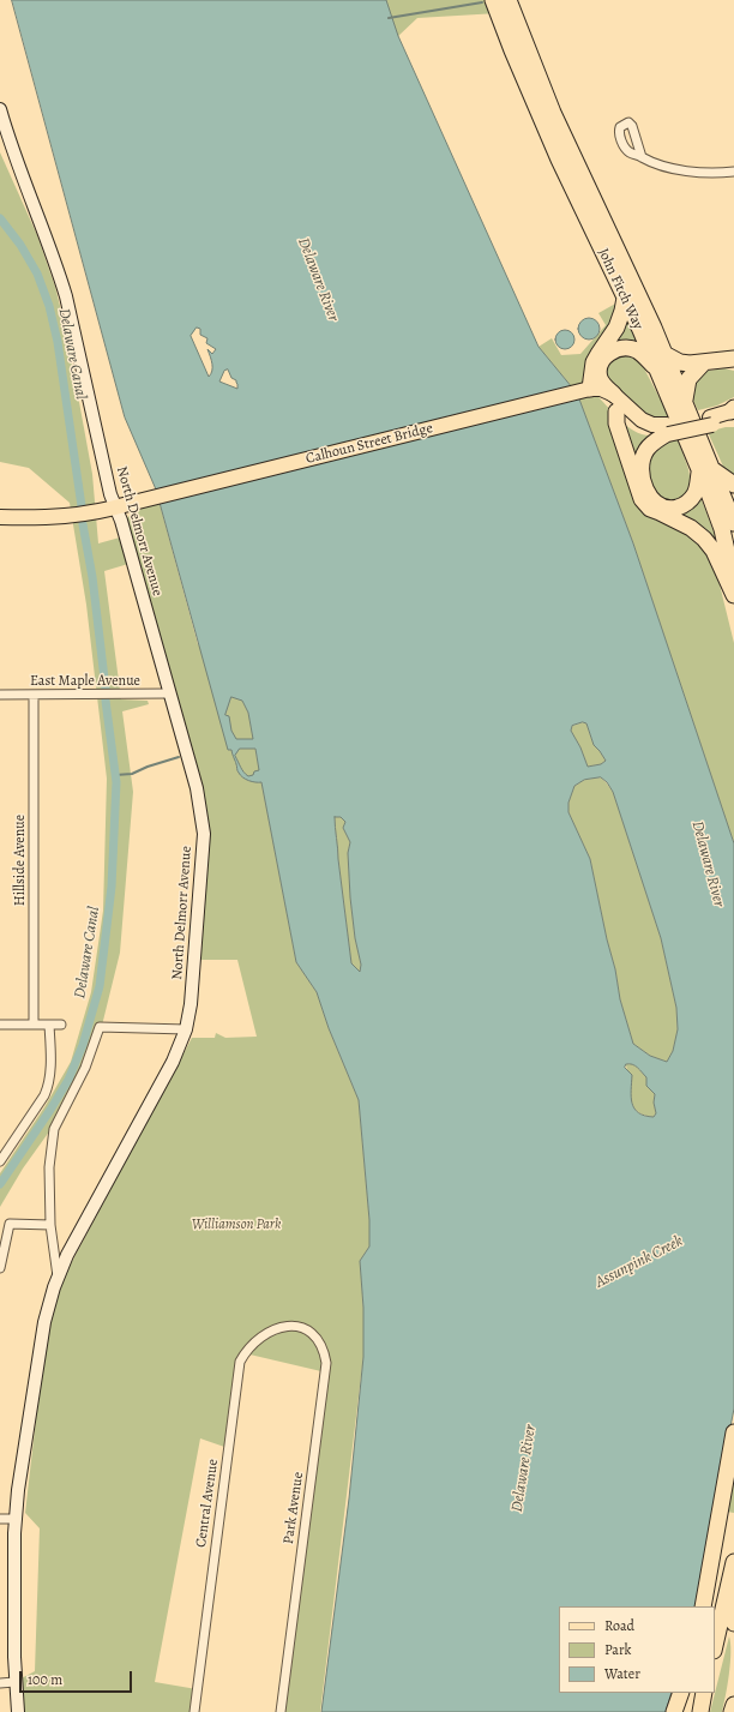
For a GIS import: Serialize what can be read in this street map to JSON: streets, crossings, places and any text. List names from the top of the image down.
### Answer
{
  "streets": {
    "highway": ["John Fitch Way"],
    "main road": ["Calhoun Street Bridge", "North Delmorr Avenue"],
    "street": [
      "East Maple Avenue",
      "Hillside Avenue",
      "Central Avenue",
      "Park Avenue"
    ]
  },
  "crossings": [
    ["Calhoun Street Bridge", "North Delmorr Avenue"],
    ["North Delmorr Avenue", "East Maple Avenue"],
    ["East Maple Avenue", "Hillside Avenue"],
    ["Central Avenue", "Park Avenue"]
  ],
  "water": ["Delaware River", "Delaware Canal", "Assunpink Creek"],
  "parks": ["Williamson Park"],
  "legend": ["Road", "Park", "Water"],
  "scale_bar": "100 m"
}
